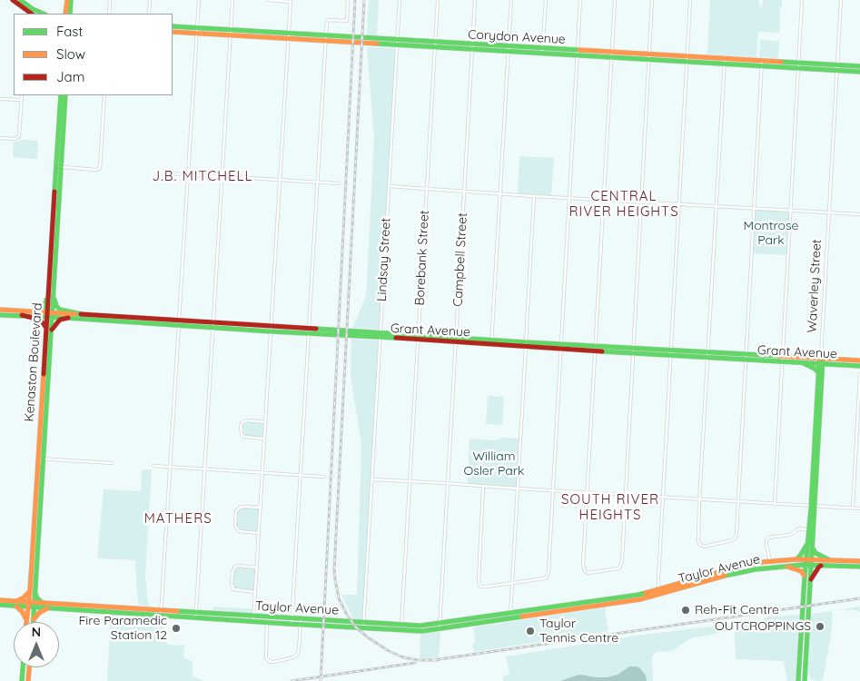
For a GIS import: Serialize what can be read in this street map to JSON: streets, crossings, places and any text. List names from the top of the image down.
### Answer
{
  "streets": {
    "main road": [
      "Corydon Avenue",
      "Waverley Street",
      "Grant Avenue",
      "Kenaston Boulevard",
      "Taylor Avenue"
    ],
    "street": ["Borebank Street", "Lindsay Street", "Campbell Street"]
  },
  "crossings": [
    ["Corydon Avenue", "Borebank Street"],
    ["Corydon Avenue", "Lindsay Street"],
    ["Corydon Avenue", "Campbell Street"],
    ["Corydon Avenue", "Waverley Street"],
    ["Borebank Street", "Grant Avenue"],
    ["Borebank Street", "Taylor Avenue"],
    ["Lindsay Street", "Grant Avenue"],
    ["Lindsay Street", "Taylor Avenue"],
    ["Campbell Street", "Grant Avenue"],
    ["Campbell Street", "Taylor Avenue"],
    ["Waverley Street", "Grant Avenue"],
    ["Waverley Street", "Taylor Avenue"],
    ["Grant Avenue", "Kenaston Boulevard"],
    ["Kenaston Boulevard", "Taylor Avenue"]
  ],
  "districts": [
    "J.B. MITCHELL",
    "CENTRAL RIVER HEIGHTS",
    "SOUTH RIVER HEIGHTS",
    "MATHERS"
  ],
  "parks": ["Montrose Park", "William Osler Park"],
  "places": [
    "Reh-Fit Centre",
    "OUTCROPPINGS",
    "Fire Paramedic Station 12",
    "Taylor Tennis Centre"
  ],
  "legend": ["Fast", "Slow", "Jam"],
  "north": "top"
}
